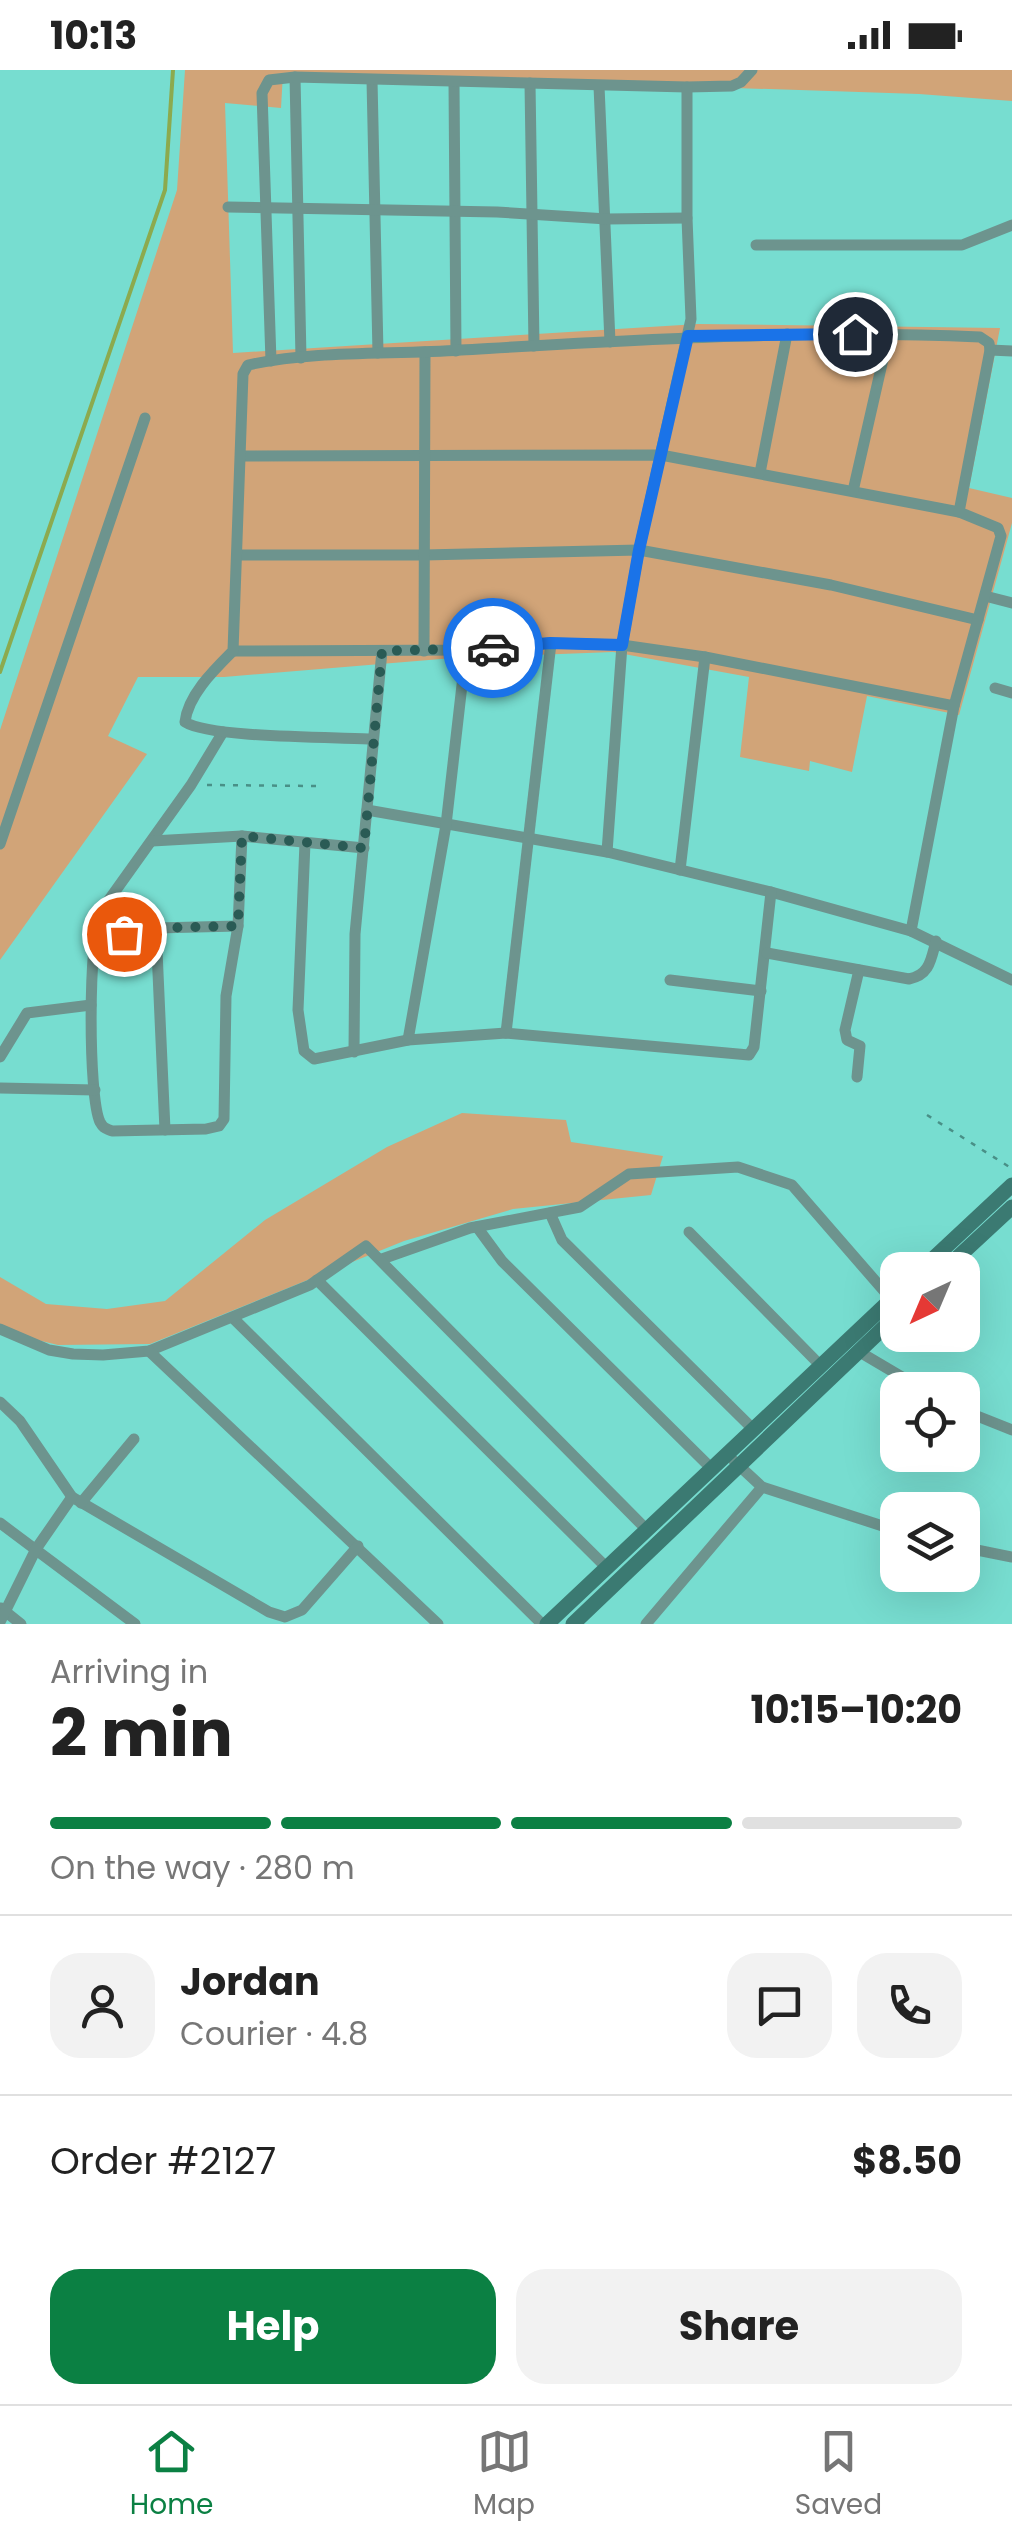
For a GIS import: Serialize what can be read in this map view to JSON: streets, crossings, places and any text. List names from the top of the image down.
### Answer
{
  "north": "bottom left",
  "page": {
    "status": "10:13",
    "heading": ["2 min", "Arriving in", "10:15–10:20"],
    "panel": [
      "Jordan",
      "Courier · 4.8",
      "Order #2127",
      "$8.50"
    ],
    "bar": "On the way · 280 m",
    "buttons": ["Help", "Share"],
    "tabs": ["Home", "Map", "Saved"]
  }
}
